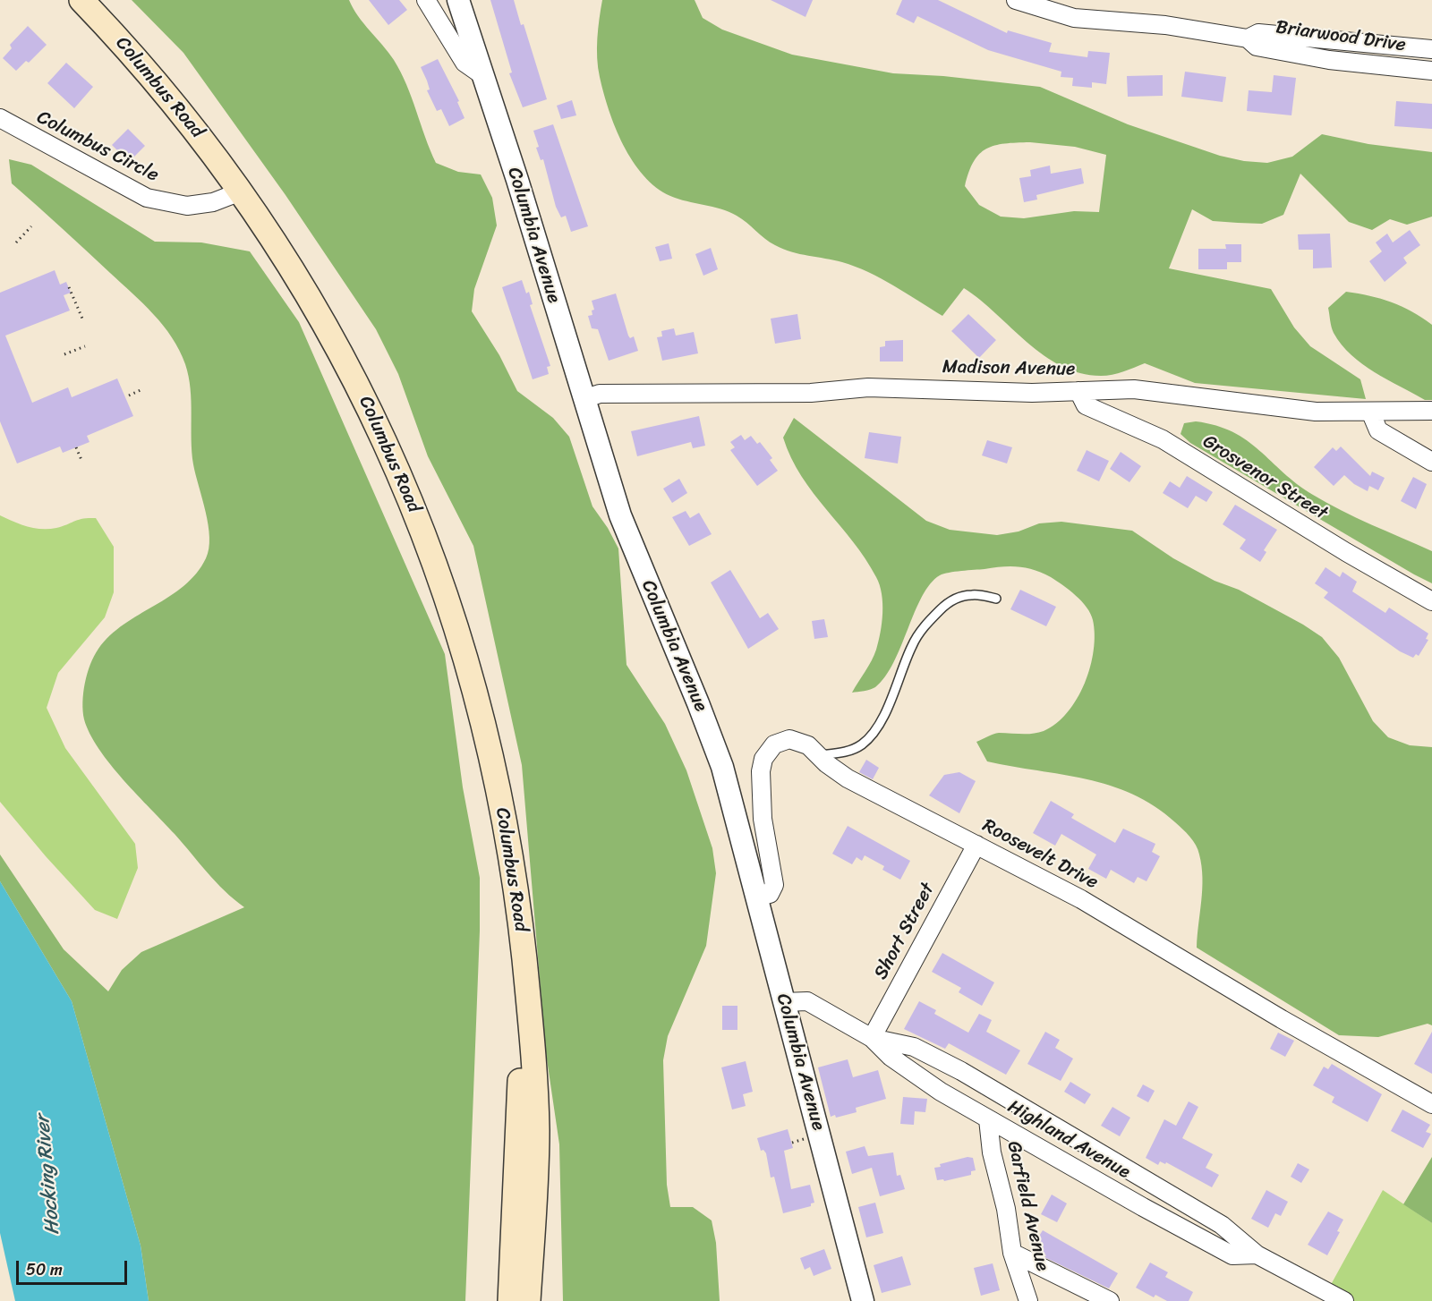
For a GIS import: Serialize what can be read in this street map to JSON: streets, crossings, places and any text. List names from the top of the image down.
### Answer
{
  "streets": {
    "main road": ["Columbus Road"],
    "street": [
      "Briarwood Drive",
      "Columbus Circle",
      "Columbia Avenue",
      "Madison Avenue",
      "Grosvenor Street",
      "Roosevelt Drive",
      "Short Street",
      "Highland Avenue",
      "Garfield Avenue"
    ]
  },
  "crossings": [
    ["Columbus Road", "Columbus Circle"],
    ["Columbia Avenue", "Madison Avenue"],
    ["Columbia Avenue", "Roosevelt Drive"],
    ["Columbia Avenue", "Highland Avenue"],
    ["Madison Avenue", "Grosvenor Street"],
    ["Roosevelt Drive", "Short Street"],
    ["Short Street", "Highland Avenue"],
    ["Highland Avenue", "Garfield Avenue"]
  ],
  "water": ["Hocking River"],
  "scale_bar": "50 m"
}
